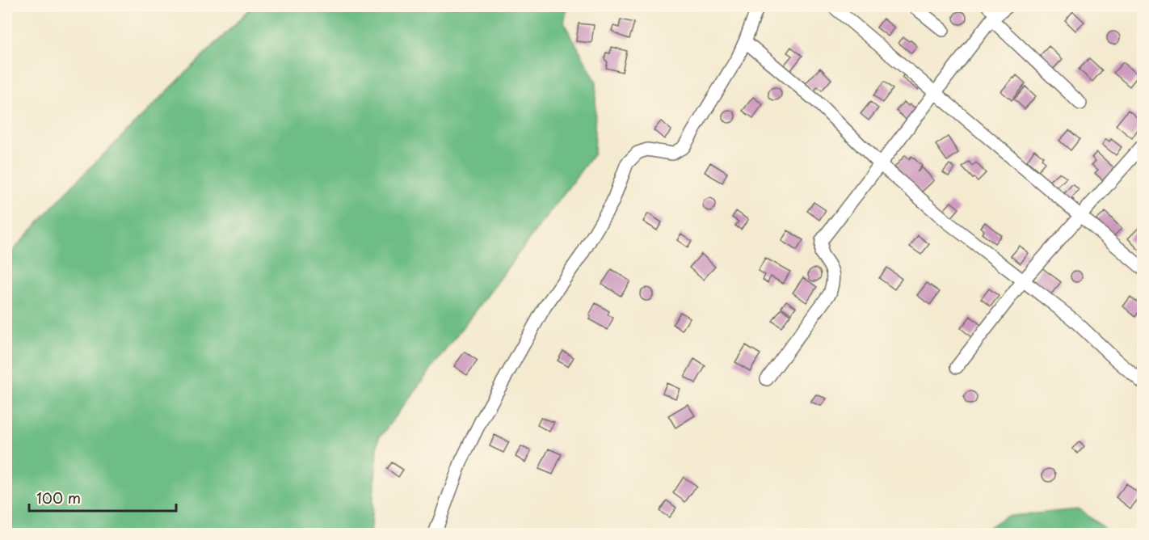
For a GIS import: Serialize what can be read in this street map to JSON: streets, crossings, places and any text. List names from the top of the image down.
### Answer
{
  "scale_bar": "100 m"
}
